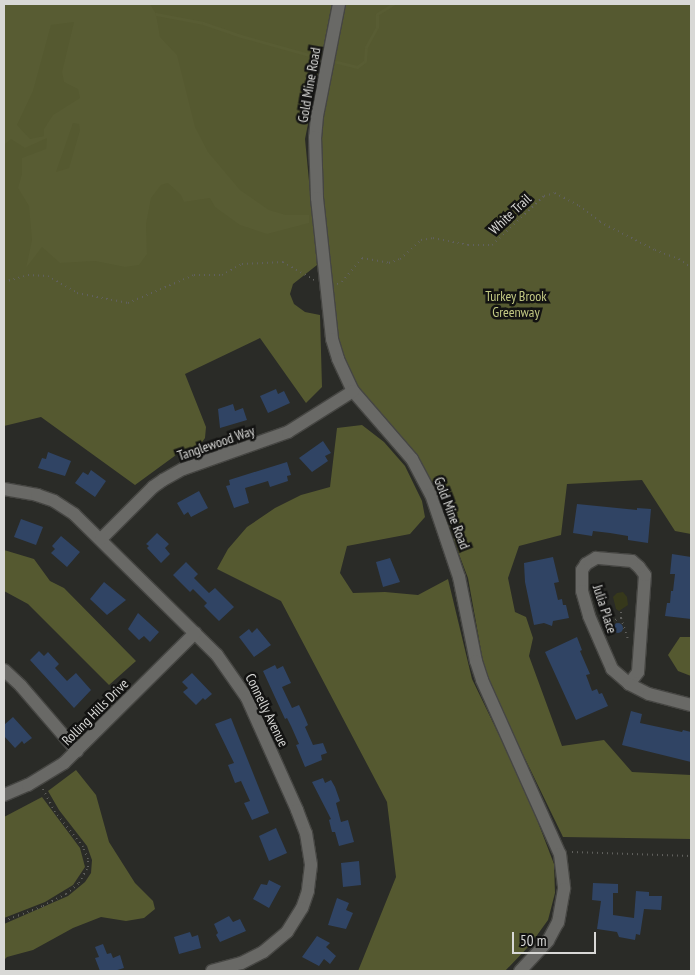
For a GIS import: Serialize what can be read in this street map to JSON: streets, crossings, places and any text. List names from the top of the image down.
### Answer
{
  "streets": {
    "street": [
      "Gold Mine Road",
      "Tanglewood Way",
      "Julia Place",
      "Connelly Avenue",
      "Rolling Hills Drive"
    ],
    "path": ["White Trail"]
  },
  "crossings": [
    ["Gold Mine Road", "White Trail"],
    ["Gold Mine Road", "Tanglewood Way"],
    ["Tanglewood Way", "Connelly Avenue"],
    ["Connelly Avenue", "Rolling Hills Drive"]
  ],
  "parks": ["Turkey Brook Greenway"],
  "scale_bar": "50 m"
}
